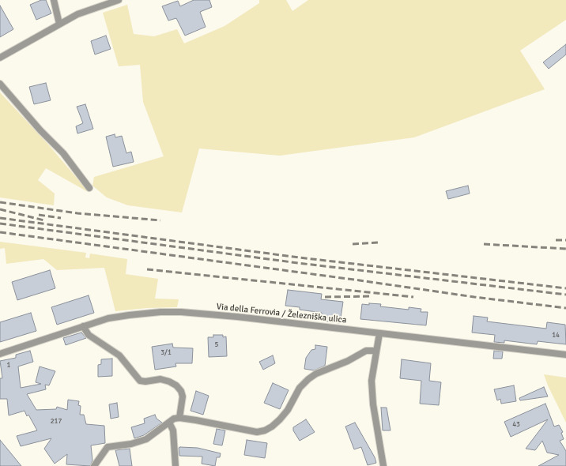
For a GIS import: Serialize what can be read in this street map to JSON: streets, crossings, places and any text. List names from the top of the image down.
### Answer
{
  "streets": {
    "street": ["Via della Ferrovia / Železniška ulica"]
  },
  "house_numbers": [
    "14",
    "5",
    "3/1",
    "1",
    "217",
    "43"
  ]
}
